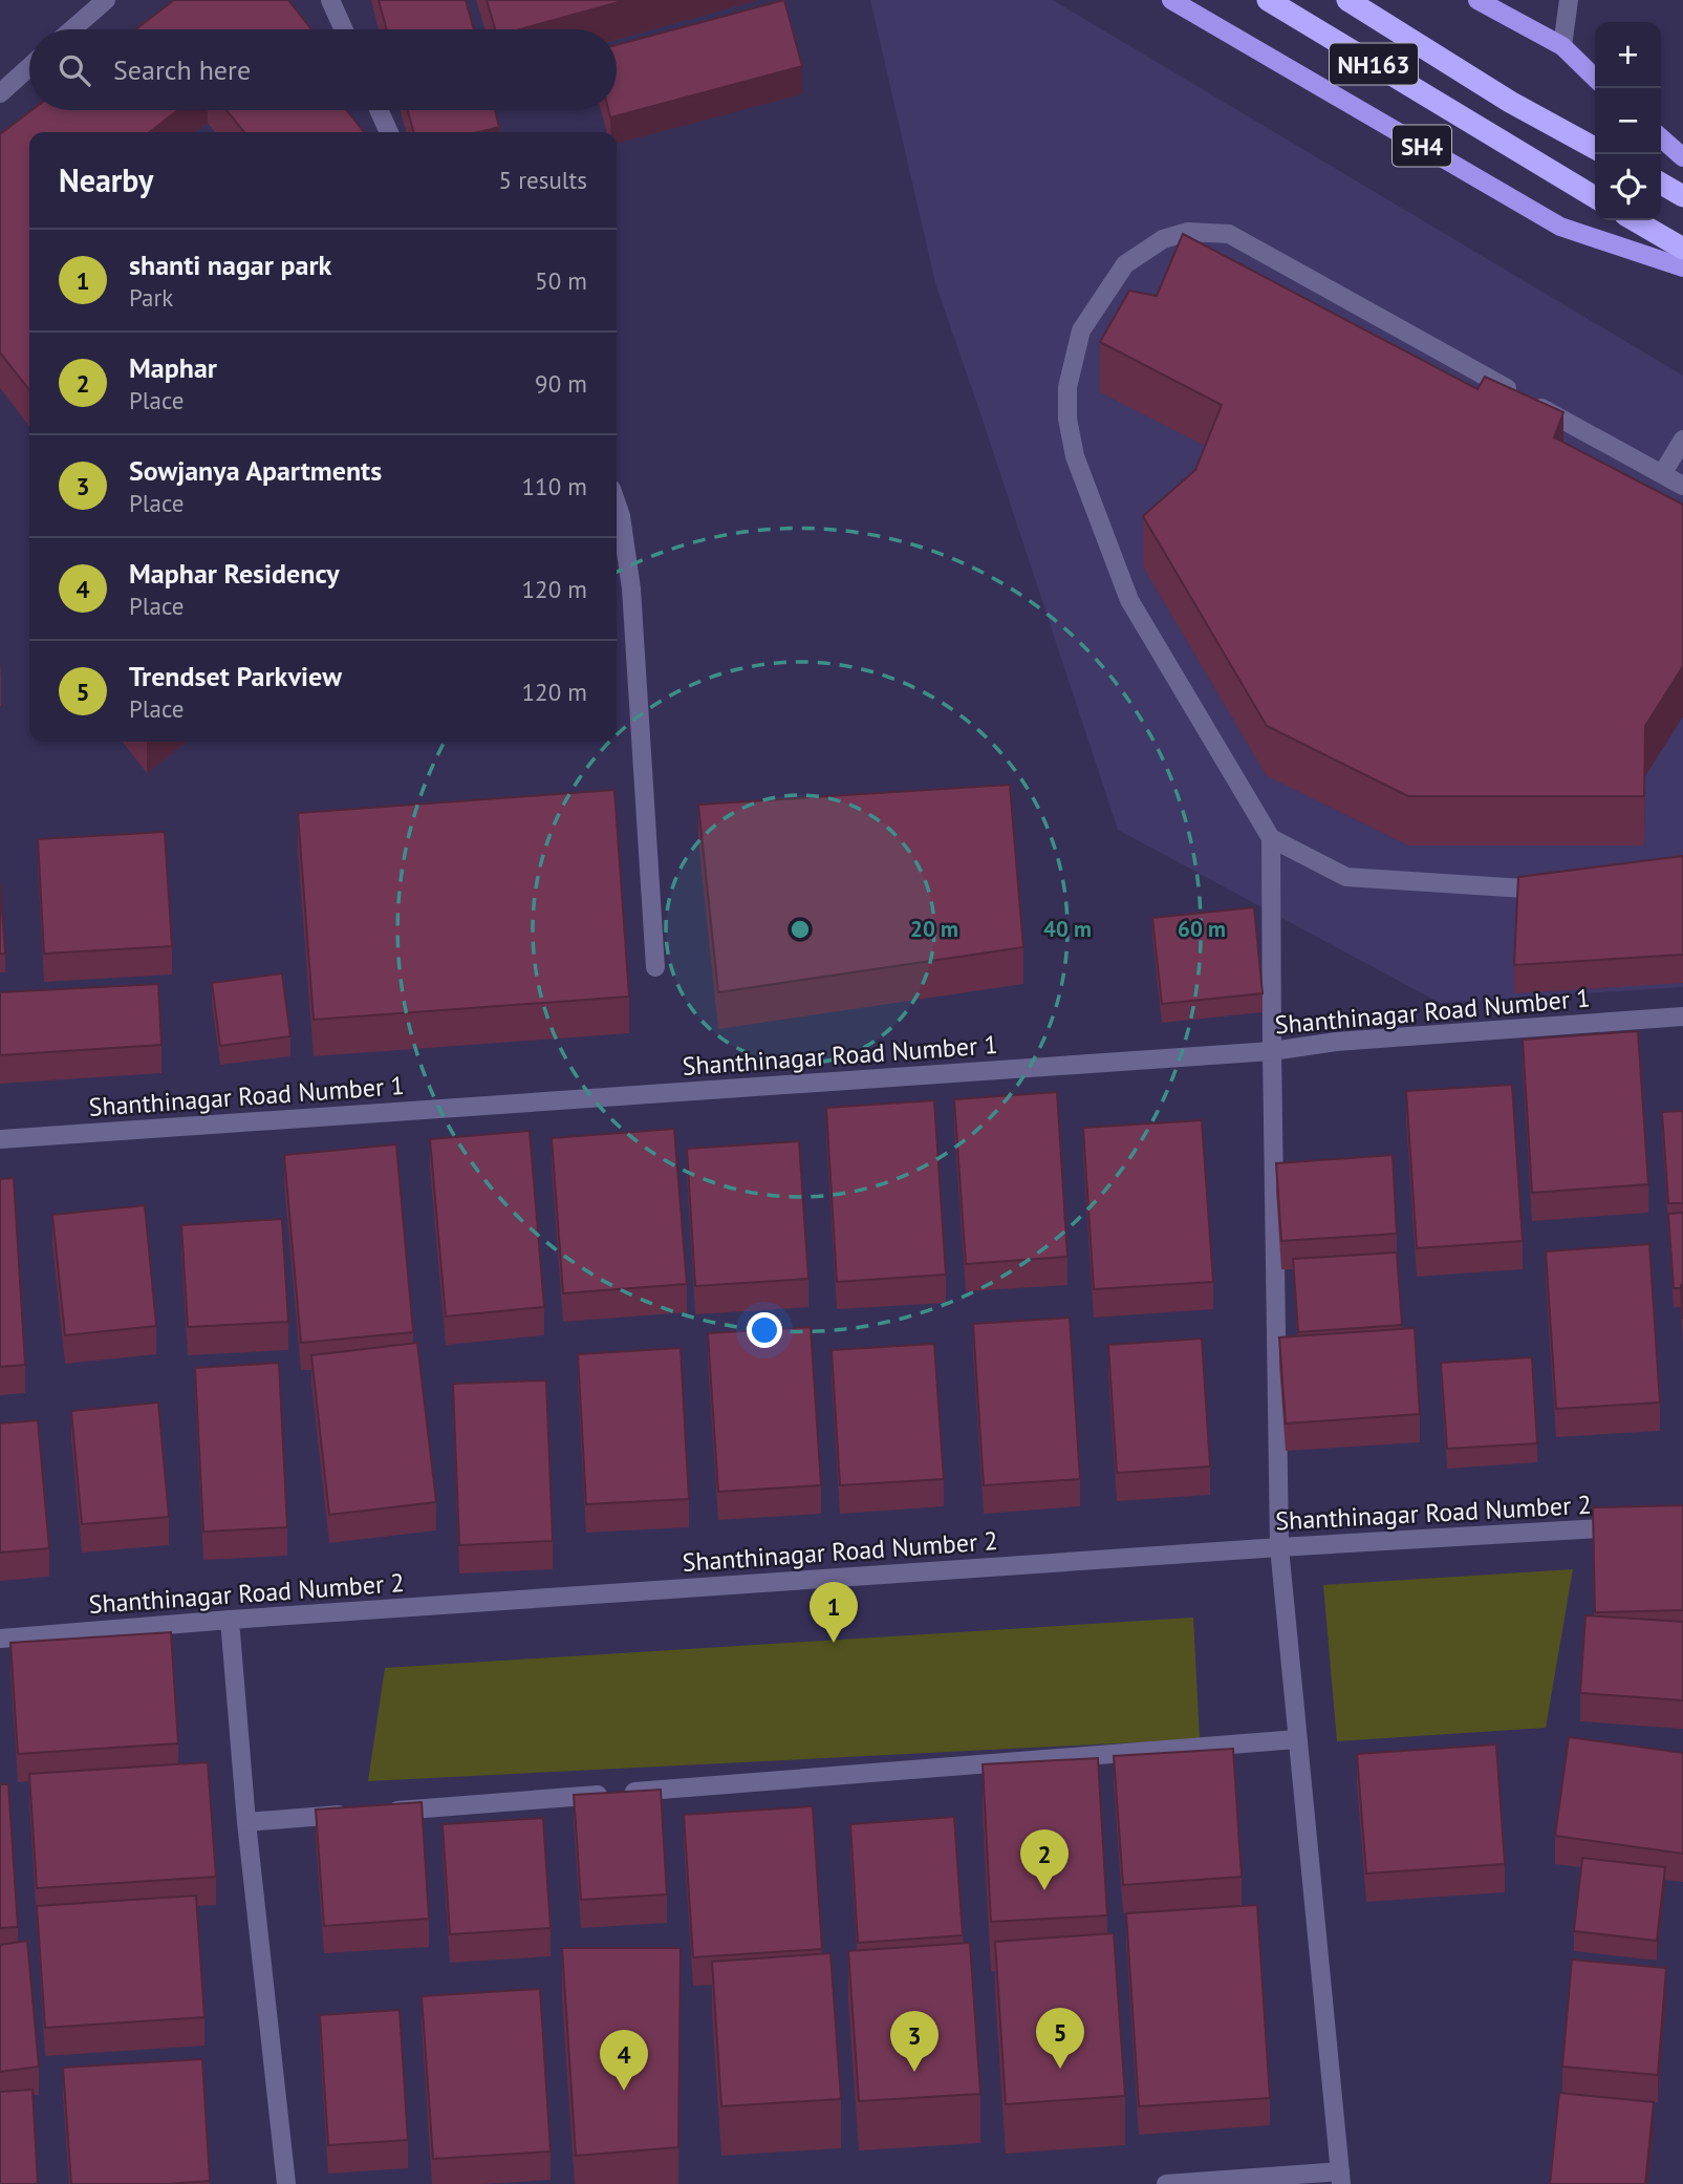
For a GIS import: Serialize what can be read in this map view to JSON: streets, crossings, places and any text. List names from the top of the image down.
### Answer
{
  "streets": {
    "highway": ["NH163"],
    "main road": ["SH4"],
    "street": ["Shanthinagar Road Number 1", "Shanthinagar Road Number 2"]
  },
  "page": {
    "map_buttons": ["+", "−"],
    "search": "Search here",
    "heading": ["Nearby", "5 results"],
    "list": [
      {
        "mark": "1",
        "name": "shanti nagar park",
        "note": "Park",
        "value": "50 m"
      },
      {
        "mark": "2",
        "name": "Maphar",
        "note": "Place",
        "value": "90 m"
      },
      {
        "mark": "3",
        "name": "Sowjanya Apartments",
        "note": "Place",
        "value": "110 m"
      },
      {
        "mark": "4",
        "name": "Maphar Residency",
        "note": "Place",
        "value": "120 m"
      },
      {
        "mark": "5",
        "name": "Trendset Parkview",
        "note": "Place",
        "value": "120 m"
      }
    ],
    "pins": [
      "1",
      "2",
      "5",
      "3",
      "4"
    ]
  },
  "rings": ["20 m", "40 m", "60 m"]
}
